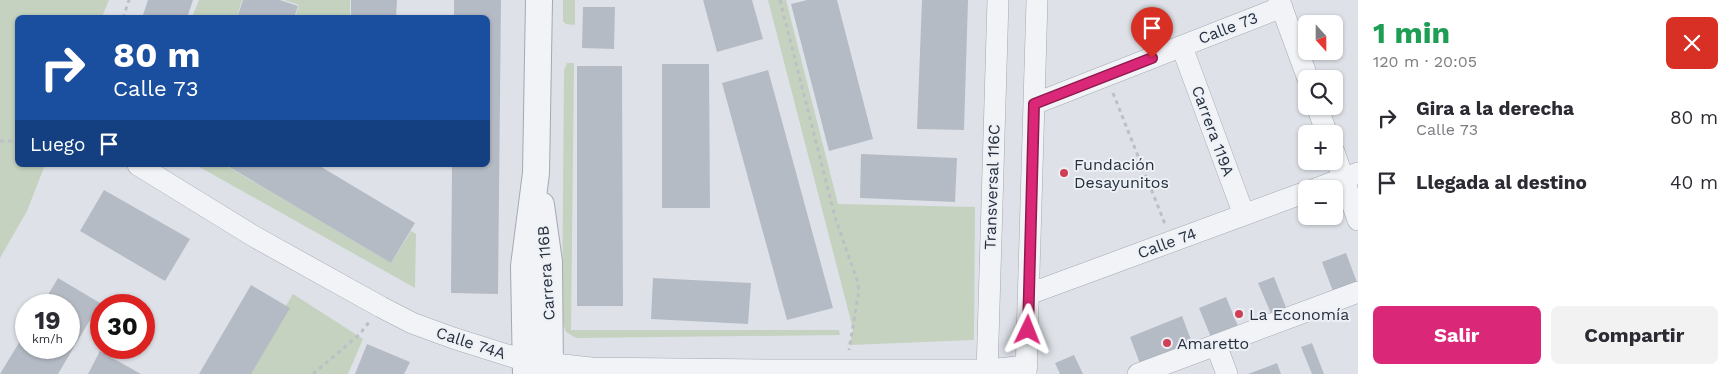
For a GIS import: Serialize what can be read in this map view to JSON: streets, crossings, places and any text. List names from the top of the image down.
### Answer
{
  "streets": {
    "street": [
      "Calle 73",
      "Carrera 119A",
      "Transversal 116C",
      "Calle 74",
      "Carrera 116B",
      "Calle 74A"
    ]
  },
  "crossings": [
    ["Calle 73", "Carrera 119A"],
    ["Carrera 119A", "Calle 74"],
    ["Transversal 116C", "Calle 74A"],
    ["Carrera 116B", "Calle 74A"]
  ],
  "places": ["Fundación Desayunitos", "La Economía", "Amaretto"],
  "north": "bottom",
  "page": {
    "heading": ["1 min", "120 m · 20:05"],
    "map_buttons": ["+", "−"],
    "turn": ["80 m", "Calle 73"],
    "list": [
      {
        "name": "Gira a la derecha",
        "note": "Calle 73",
        "value": "80 m"
      },
      {
        "name": "Llegada al destino",
        "value": "40 m"
      }
    ],
    "then": "Luego",
    "speed": "19 km/h",
    "limit": "30",
    "buttons": ["Salir", "Compartir"]
  }
}
